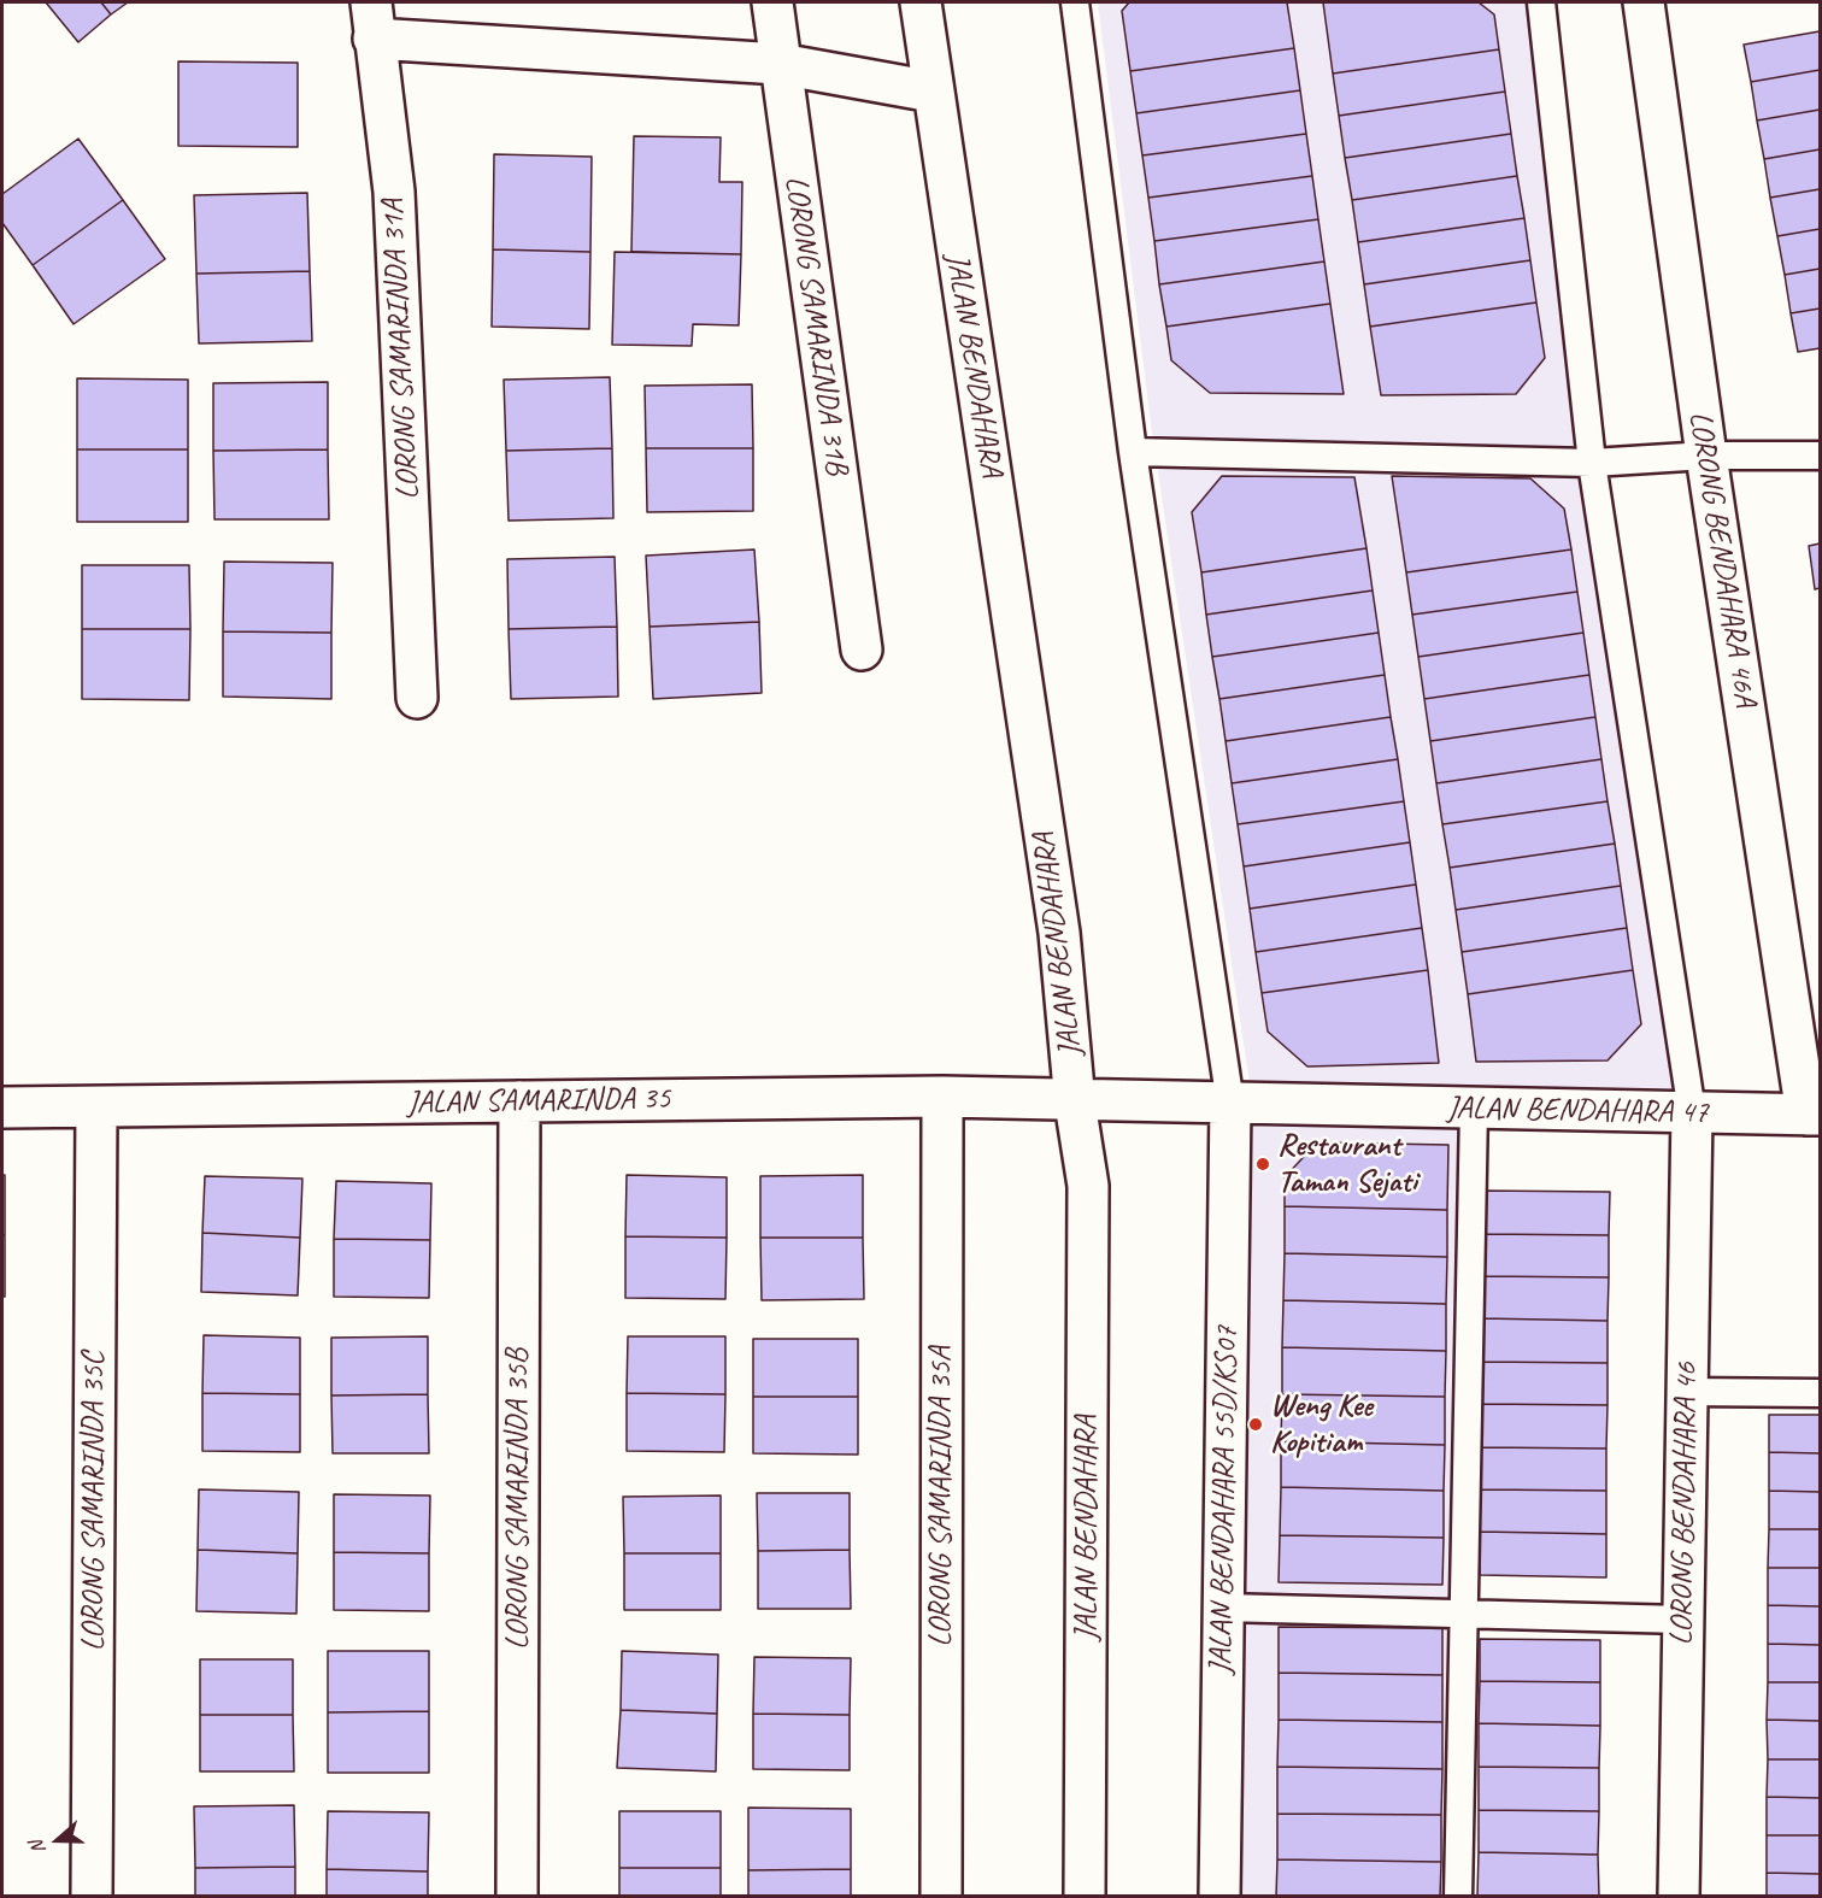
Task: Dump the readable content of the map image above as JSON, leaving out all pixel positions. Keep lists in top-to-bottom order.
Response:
{
  "streets": {
    "street": [
      "LORONG SAMARINDA 31B",
      "LORONG SAMARINDA 31A",
      "JALAN BENDAHARA",
      "LORONG BENDAHARA 46A",
      "JALAN SAMARINDA 35",
      "JALAN BENDAHARA 47",
      "LORONG SAMARINDA 35A",
      "LORONG SAMARINDA 35B",
      "JALAN BENDAHARA 55D/KS07",
      "LORONG SAMARINDA 35C",
      "LORONG BENDAHARA 46"
    ]
  },
  "crossings": [
    ["JALAN BENDAHARA", "JALAN SAMARINDA 35"],
    ["JALAN BENDAHARA", "JALAN BENDAHARA 47"],
    ["LORONG BENDAHARA 46A", "JALAN BENDAHARA 47"],
    ["JALAN SAMARINDA 35", "JALAN BENDAHARA 47"],
    ["JALAN SAMARINDA 35", "LORONG SAMARINDA 35A"],
    ["JALAN SAMARINDA 35", "LORONG SAMARINDA 35B"],
    ["JALAN SAMARINDA 35", "LORONG SAMARINDA 35C"],
    ["JALAN BENDAHARA 47", "JALAN BENDAHARA 55D/KS07"],
    ["JALAN BENDAHARA 47", "LORONG BENDAHARA 46"]
  ],
  "places": ["Restaurant Taman Sejati", "Weng Kee Kopitiam"],
  "north": "left"
}
